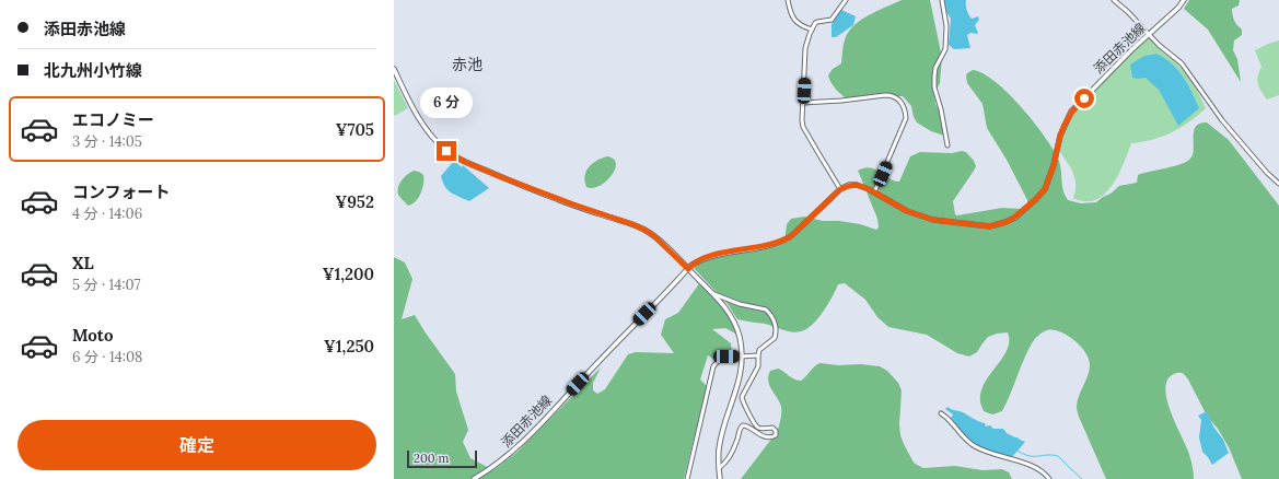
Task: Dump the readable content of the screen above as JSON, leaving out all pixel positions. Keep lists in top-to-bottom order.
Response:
{
  "streets": {
    "main road": ["添田赤池線"]
  },
  "districts": ["赤池"],
  "scale_bar": "200 m",
  "page": {
    "banner": ["添田赤池線", "北九州小竹線"],
    "bubble": "6 分",
    "list": [
      {
        "name": "エコノミー",
        "note": "3 分 · 14:05",
        "value": "¥705"
      },
      {
        "name": "コンフォート",
        "note": "4 分 · 14:06",
        "value": "¥952"
      },
      {
        "name": "XL",
        "note": "5 分 · 14:07",
        "value": "¥1,200"
      },
      {
        "name": "Moto",
        "note": "6 分 · 14:08",
        "value": "¥1,250"
      }
    ],
    "buttons": "確定",
    "scale": "200 m"
  }
}
